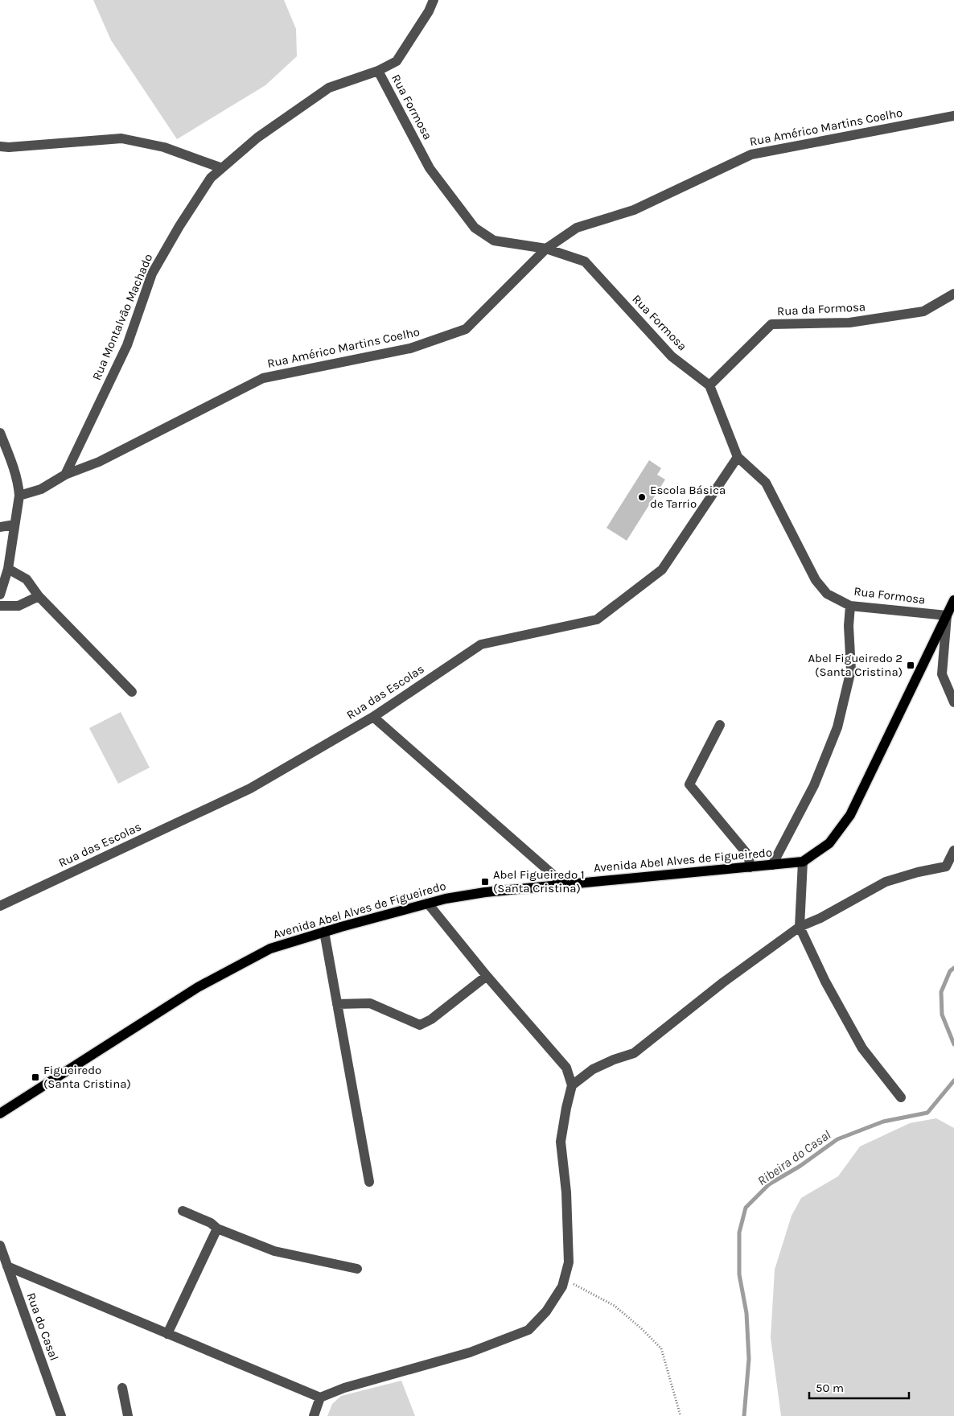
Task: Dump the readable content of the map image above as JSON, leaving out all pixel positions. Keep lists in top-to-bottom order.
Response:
{
  "streets": {
    "main road": ["Avenida Abel Alves de Figueiredo"],
    "street": [
      "Rua Formosa",
      "Rua Américo Martins Coelho",
      "Rua da Formosa",
      "Rua Montalvão Machado",
      "Rua das Escolas",
      "Rua do Casal"
    ]
  },
  "crossings": [
    ["Rua Formosa", "Rua Américo Martins Coelho"],
    ["Rua Formosa", "Rua da Formosa"],
    ["Rua Formosa", "Rua Montalvão Machado"],
    ["Rua Formosa", "Rua das Escolas"],
    ["Rua Formosa", "Avenida Abel Alves de Figueiredo"],
    ["Rua Américo Martins Coelho", "Rua Montalvão Machado"]
  ],
  "water": ["Ribeira do Casal"],
  "places": {
    "other": ["Escola Básica de Tarrio"],
    "transit": ["Abel Figueiredo 2 (Santa Cristina)", "Abel Figueiredo 1 (Santa Cristina)", "Figueiredo (Santa Cristina)"]
  },
  "scale_bar": "50 m"
}
